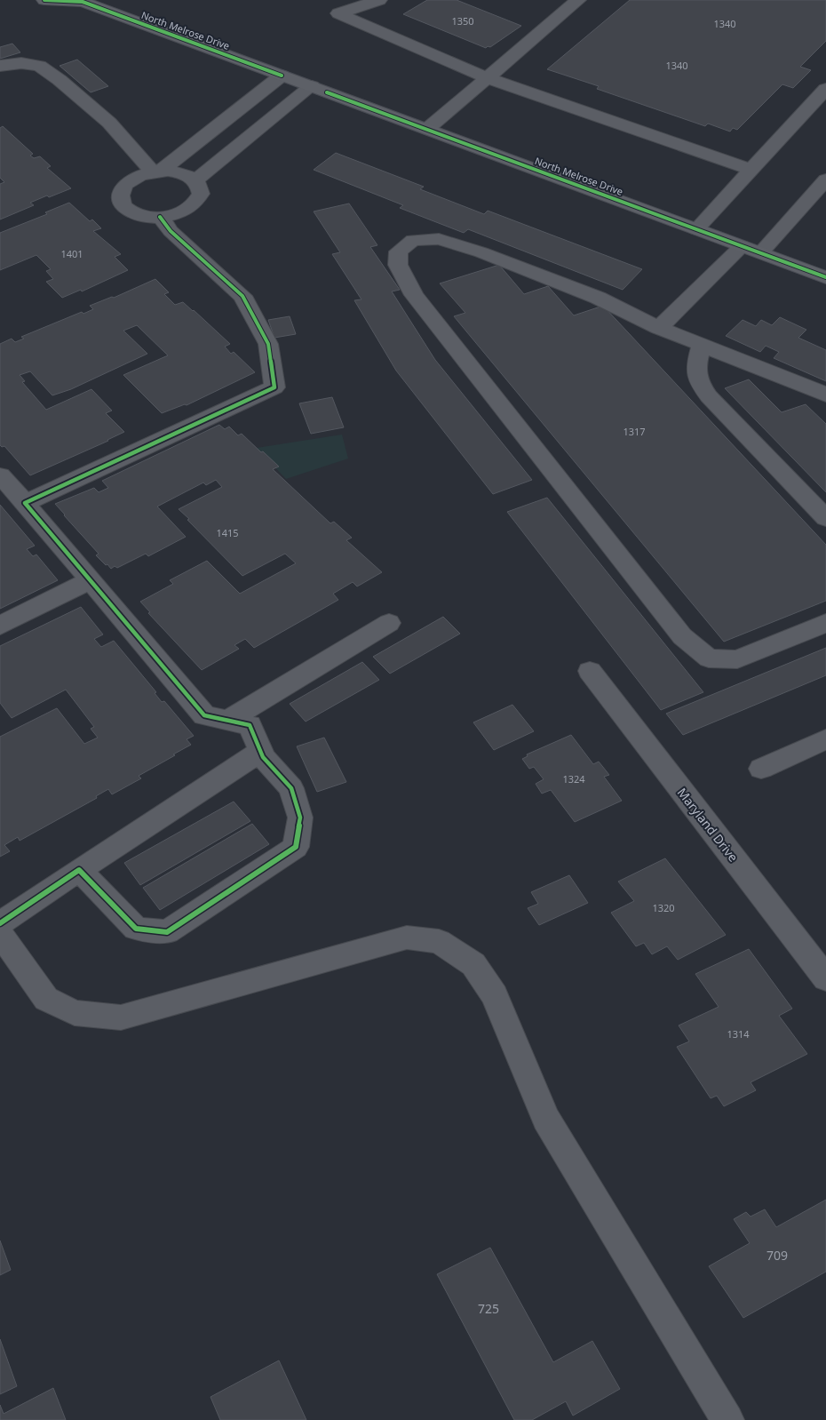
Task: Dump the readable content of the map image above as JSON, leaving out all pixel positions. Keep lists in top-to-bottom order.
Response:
{
  "streets": {
    "main road": ["North Melrose Drive"],
    "street": ["Maryland Drive"]
  },
  "house_numbers": [
    "1350",
    "1340",
    "1340",
    "1401",
    "1317",
    "1415",
    "1324",
    "1320",
    "1314",
    "709",
    "725"
  ]
}
